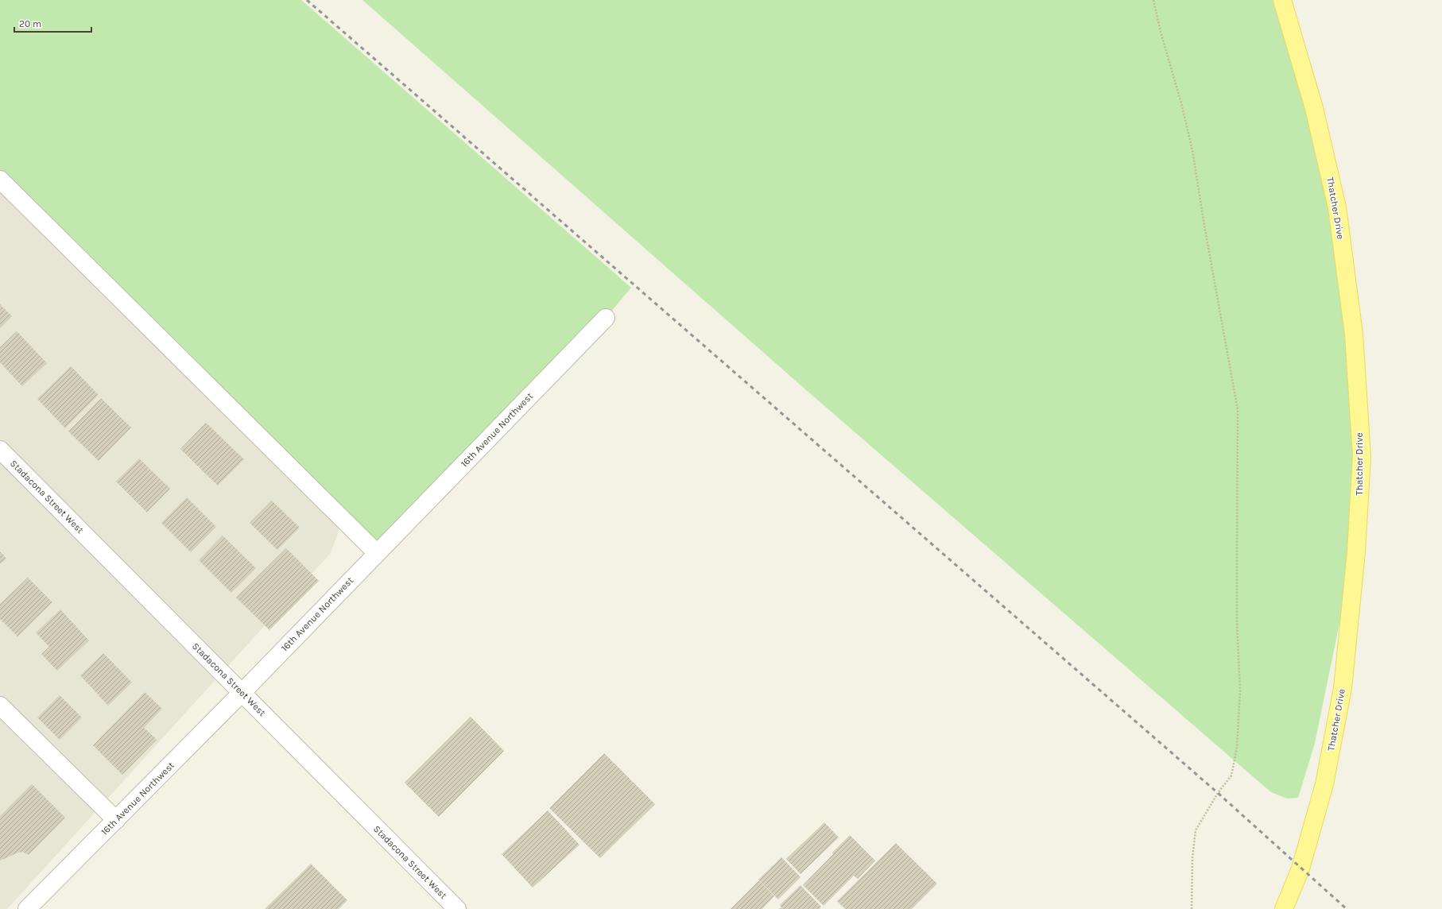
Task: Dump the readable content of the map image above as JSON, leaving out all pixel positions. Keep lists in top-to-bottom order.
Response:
{
  "streets": {
    "main road": ["Thatcher Drive"],
    "street": ["16th Avenue Northwest", "Stadacona Street West"]
  },
  "crossings": [
    ["16th Avenue Northwest", "Stadacona Street West"]
  ],
  "scale_bar": "20 m"
}
